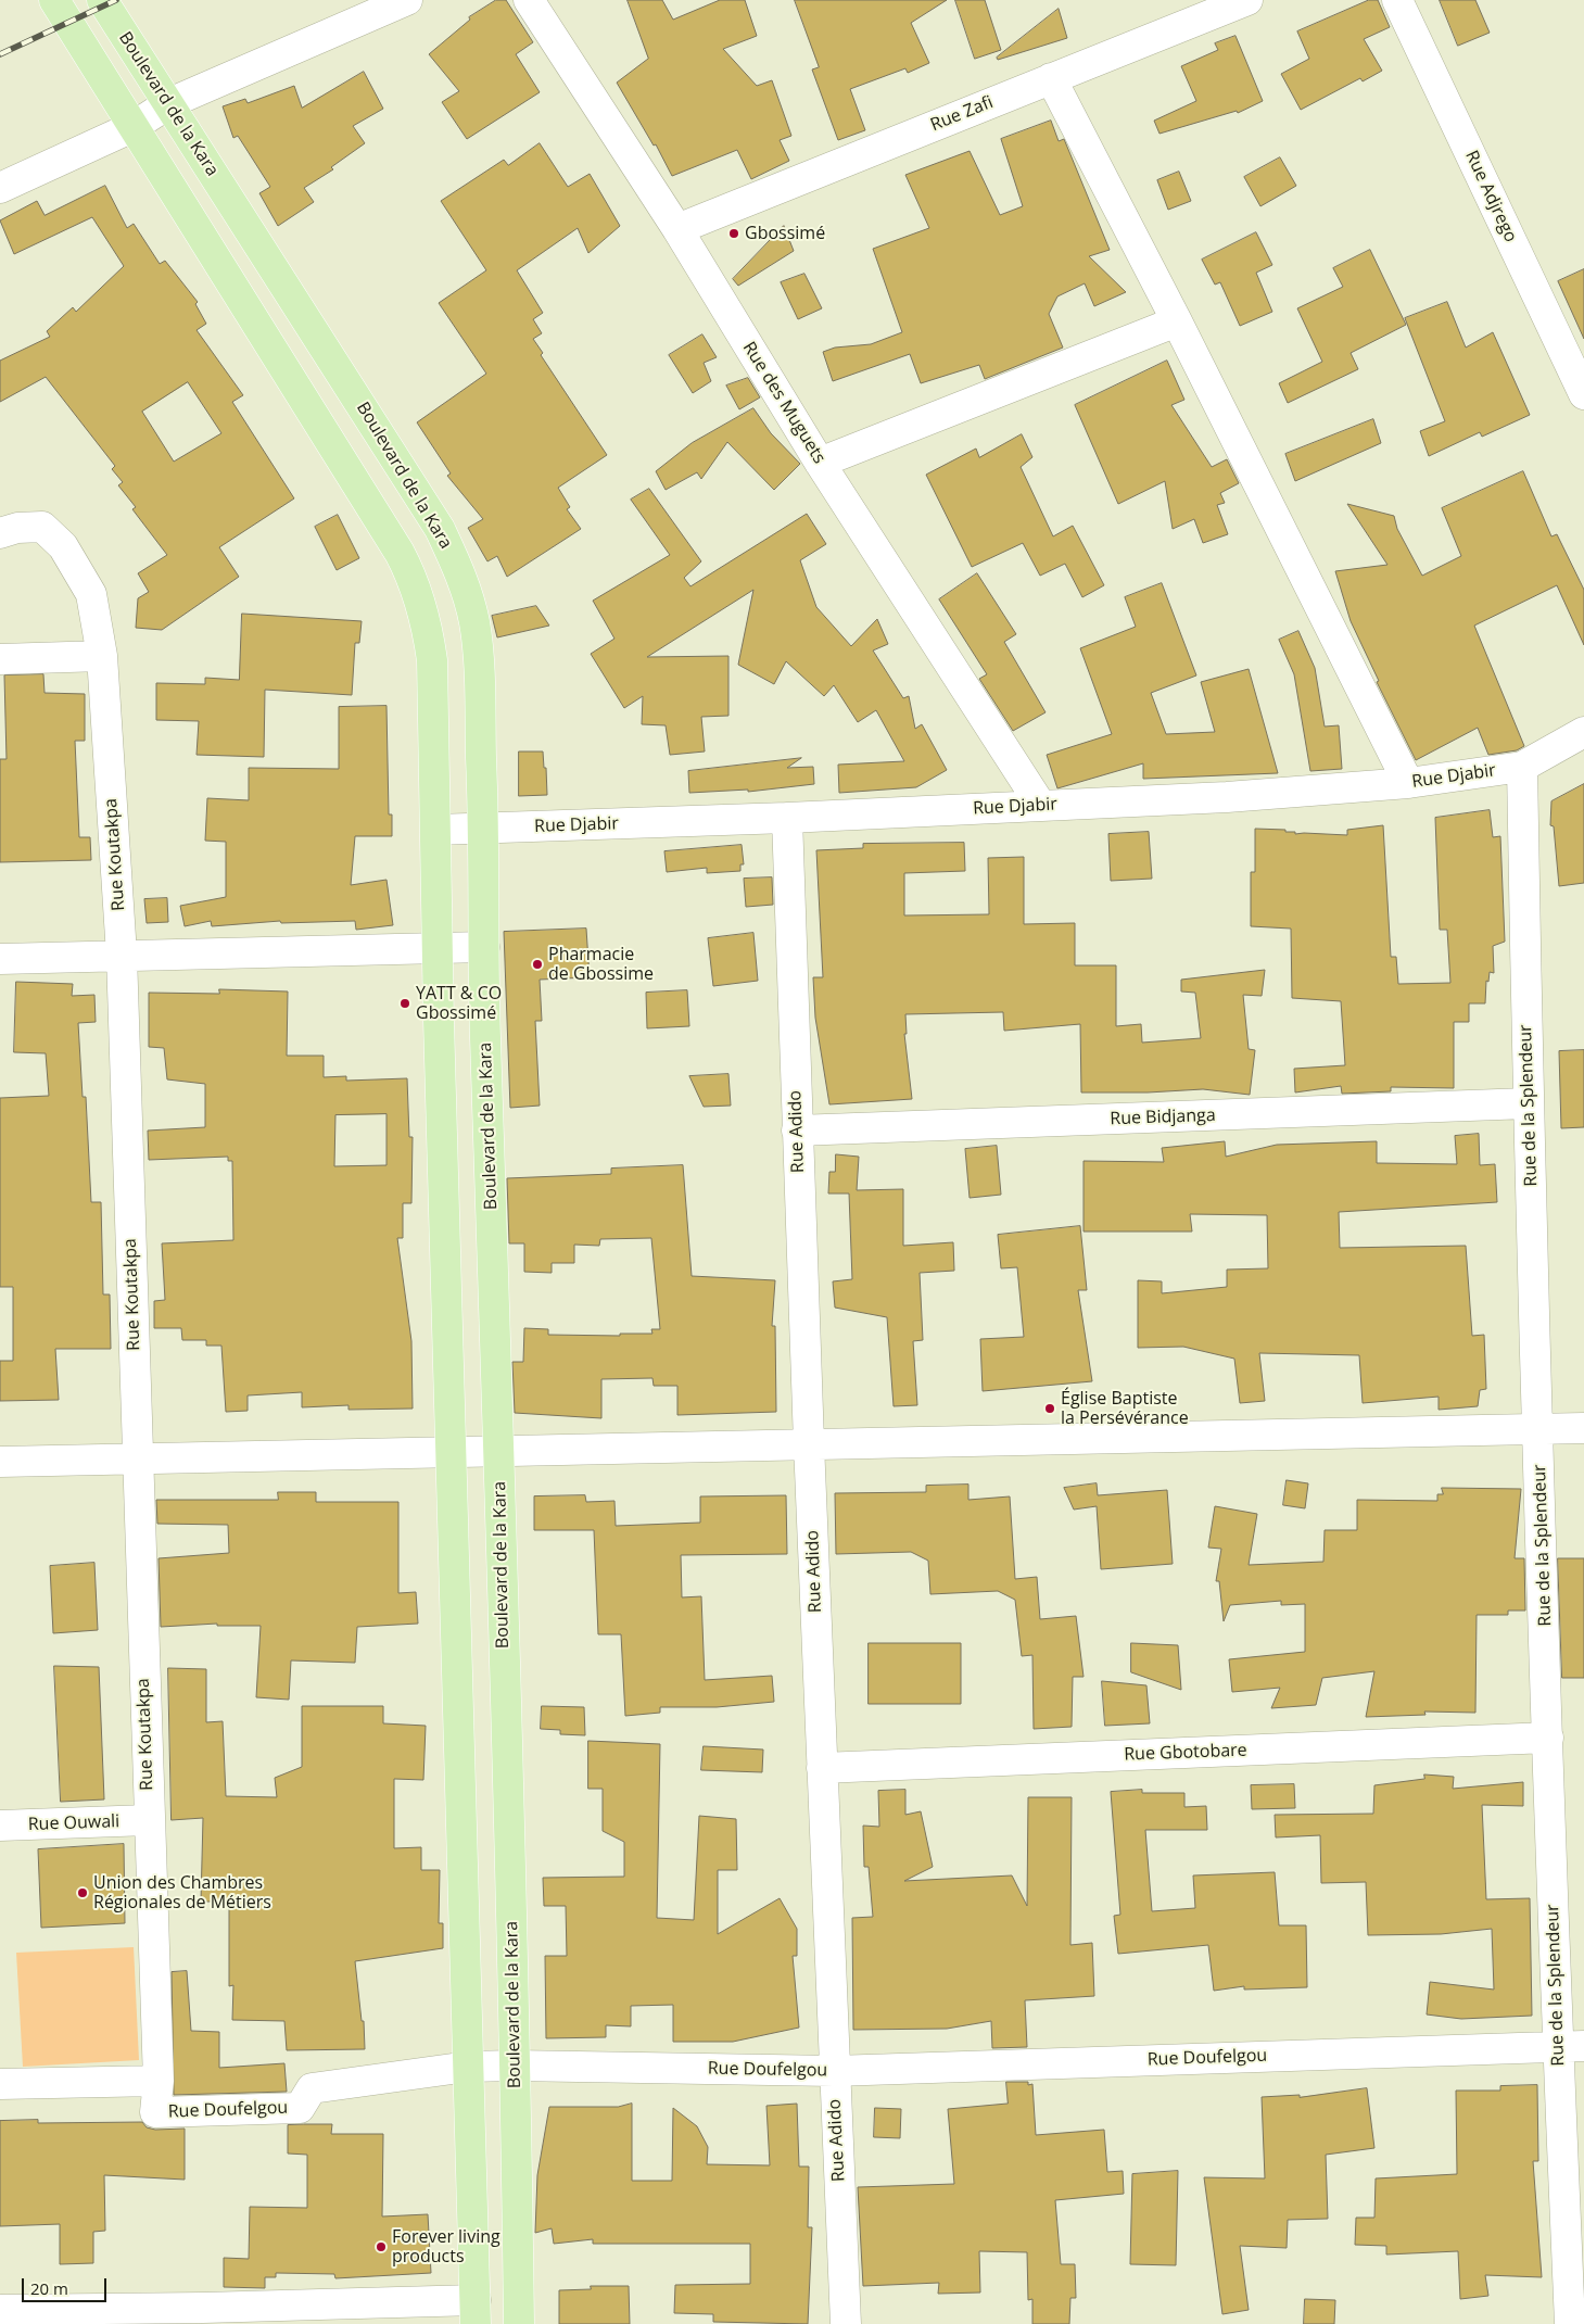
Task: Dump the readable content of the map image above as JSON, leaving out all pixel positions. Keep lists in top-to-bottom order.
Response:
{
  "streets": {
    "main road": ["Boulevard de la Kara"],
    "street": [
      "Rue Zafi",
      "Rue Adjrego",
      "Rue des Muguets",
      "Rue Djabir",
      "Rue Koutakpa",
      "Rue de la Splendeur",
      "Rue Bidjanga",
      "Rue Adido",
      "Rue Gbotobare",
      "Rue Ouwali",
      "Rue Doufelgou"
    ]
  },
  "crossings": [
    ["Boulevard de la Kara", "Rue Djabir"],
    ["Boulevard de la Kara", "Rue Doufelgou"],
    ["Rue Zafi", "Rue des Muguets"],
    ["Rue des Muguets", "Rue Djabir"],
    ["Rue Djabir", "Rue de la Splendeur"],
    ["Rue Djabir", "Rue Adido"],
    ["Rue Koutakpa", "Rue Ouwali"],
    ["Rue Koutakpa", "Rue Doufelgou"],
    ["Rue de la Splendeur", "Rue Bidjanga"],
    ["Rue de la Splendeur", "Rue Gbotobare"],
    ["Rue de la Splendeur", "Rue Doufelgou"],
    ["Rue Bidjanga", "Rue Adido"],
    ["Rue Adido", "Rue Gbotobare"],
    ["Rue Adido", "Rue Doufelgou"]
  ],
  "places": [
    "Gbossimé",
    "Pharmacie de Gbossime",
    "YATT & CO Gbossimé",
    "Église Baptiste la Persévérance",
    "Union des Chambres Régionales de Métiers",
    "Forever living products"
  ],
  "scale_bar": "20 m"
}
